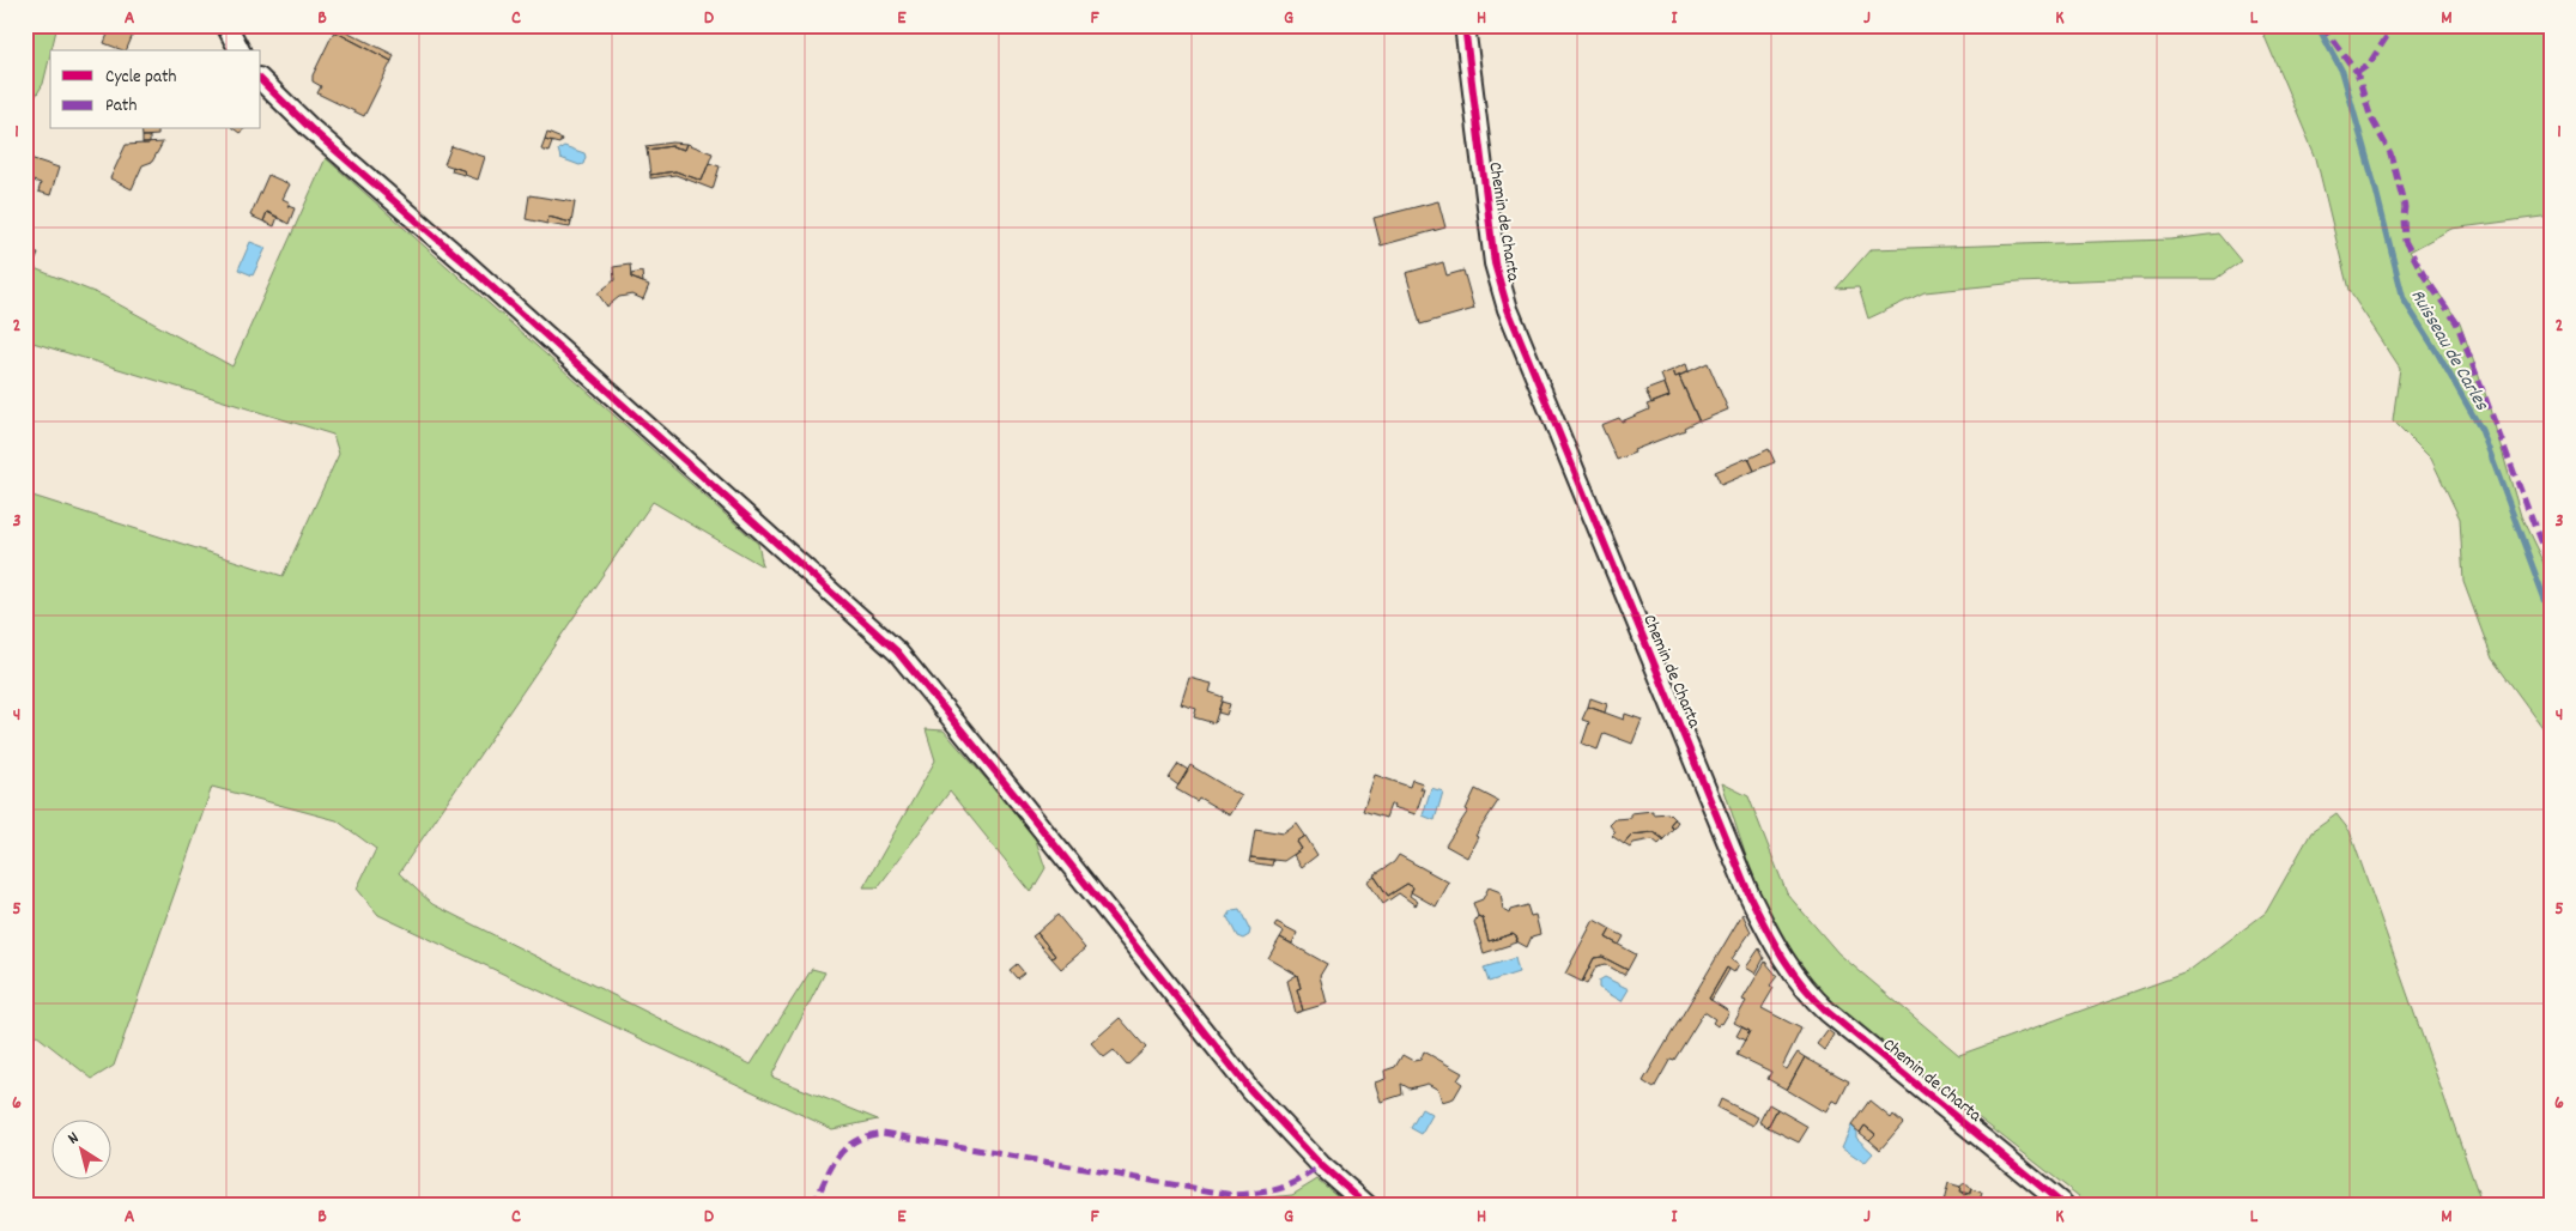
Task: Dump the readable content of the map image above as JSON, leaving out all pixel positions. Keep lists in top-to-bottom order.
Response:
{
  "streets": {
    "street": ["Chemin de Charta"]
  },
  "water": ["Ruisseau de Carles"],
  "legend": ["Cycle path", "Path"],
  "north": "top left",
  "grid": {
    "columns": [
      "A",
      "B",
      "C",
      "D",
      "E",
      "F",
      "G",
      "H",
      "I",
      "J",
      "K",
      "L",
      "M"
    ],
    "rows": [
      "1",
      "2",
      "3",
      "4",
      "5",
      "6"
    ]
  }
}
